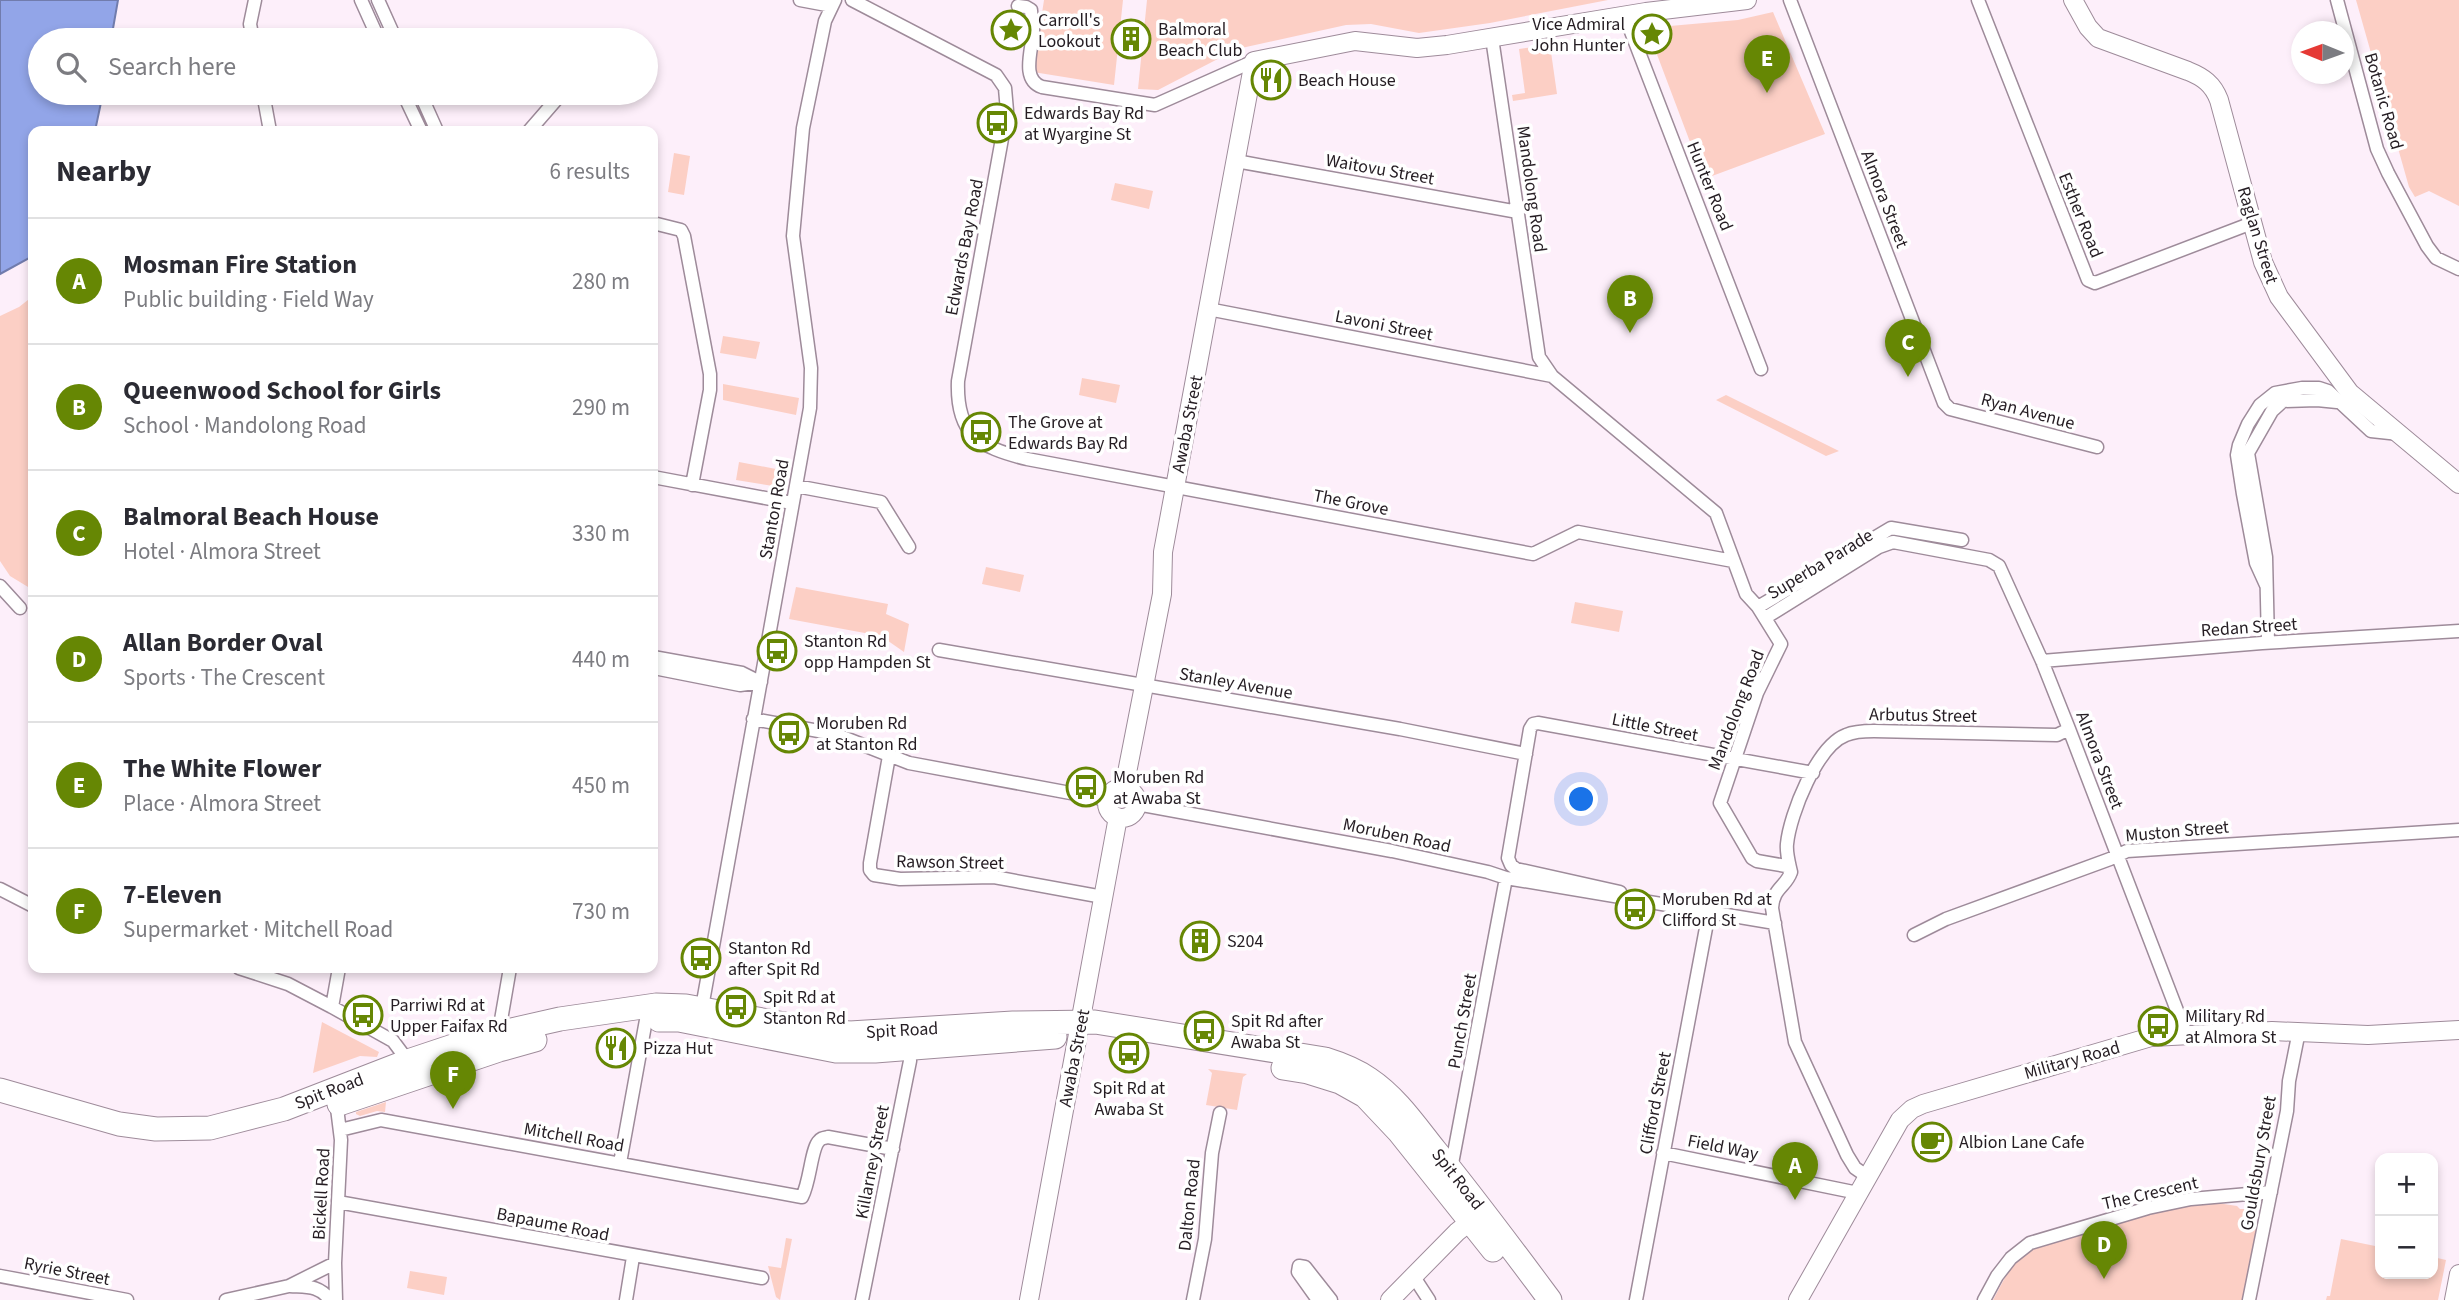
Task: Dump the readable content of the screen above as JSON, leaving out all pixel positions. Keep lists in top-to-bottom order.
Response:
{
  "streets": {
    "highway": ["Spit Road"],
    "street": [
      "Botanic Road",
      "Waitovu Street",
      "Hunter Road",
      "Mandolong Road",
      "Almora Street",
      "Esther Road",
      "Raglan Street",
      "Edwards Bay Road",
      "Lavoni Street",
      "Ryan Avenue",
      "Awaba Street",
      "The Grove",
      "Stanton Road",
      "Superba Parade",
      "Redan Street",
      "Stanley Avenue",
      "Arbutus Street",
      "Little Street",
      "Muston Street",
      "Moruben Road",
      "Rawson Street",
      "Punch Street",
      "Military Road",
      "Clifford Street",
      "Mitchell Road",
      "Field Way",
      "Killarney Street",
      "Gouldsbury Street",
      "The Crescent",
      "Bickell Road",
      "Dalton Road",
      "Bapaume Road",
      "Ryrie Street"
    ]
  },
  "crossings": [
    ["Waitovu Street", "Mandolong Road"],
    ["Waitovu Street", "Awaba Street"],
    ["Mandolong Road", "Lavoni Street"],
    ["Mandolong Road", "The Grove"],
    ["Mandolong Road", "Superba Parade"],
    ["Mandolong Road", "Arbutus Street"],
    ["Mandolong Road", "Little Street"],
    ["Almora Street", "Ryan Avenue"],
    ["Almora Street", "Superba Parade"],
    ["Almora Street", "Redan Street"],
    ["Almora Street", "Arbutus Street"],
    ["Almora Street", "Muston Street"],
    ["Almora Street", "Military Road"],
    ["Esther Road", "Raglan Street"],
    ["Edwards Bay Road", "The Grove"],
    ["Lavoni Street", "Awaba Street"],
    ["Awaba Street", "The Grove"],
    ["Awaba Street", "Stanley Avenue"],
    ["Awaba Street", "Moruben Road"],
    ["Awaba Street", "Rawson Street"],
    ["Awaba Street", "Spit Road"],
    ["Stanton Road", "Spit Road"],
    ["Stanley Avenue", "Little Street"],
    ["Stanley Avenue", "Moruben Road"],
    ["Arbutus Street", "Little Street"],
    ["Little Street", "Moruben Road"],
    ["Moruben Road", "Punch Street"],
    ["Moruben Road", "Clifford Street"],
    ["Punch Street", "Spit Road"],
    ["Spit Road", "Killarney Street"],
    ["Spit Road", "Bickell Road"],
    ["Military Road", "Field Way"],
    ["Military Road", "Gouldsbury Street"],
    ["Clifford Street", "Field Way"],
    ["Mitchell Road", "Killarney Street"],
    ["Mitchell Road", "Bickell Road"],
    ["Gouldsbury Street", "The Crescent"],
    ["Bickell Road", "Bapaume Road"]
  ],
  "places": {
    "place": ["Carroll's Lookout", "Vice Admiral John Hunter"],
    "building": ["Balmoral Beach Club", "S204"],
    "restaurant": ["Beach House", "Pizza Hut"],
    "bus stop": [
      "Edwards Bay Rd at Wyargine St",
      "The Grove at Edwards Bay Rd",
      "Stanton Rd opp Hampden St",
      "Moruben Rd at Stanton Rd",
      "Moruben Rd at Awaba St",
      "Moruben Rd at Clifford St",
      "Stanton Rd after Spit Rd",
      "Spit Rd at Stanton Rd",
      "Parriwi Rd at Upper Faifax Rd",
      "Military Rd at Almora St",
      "Spit Rd after Awaba St",
      "Spit Rd at Awaba St"
    ],
    "cafe": ["Albion Lane Cafe"]
  },
  "north": "left",
  "page": {
    "search": "Search here",
    "pins": [
      "E",
      "B",
      "C",
      "F",
      "A",
      "D"
    ],
    "heading": ["Nearby", "6 results"],
    "list": [
      {
        "mark": "A",
        "name": "Mosman Fire Station",
        "note": "Public building · Field Way",
        "value": "280 m"
      },
      {
        "mark": "B",
        "name": "Queenwood School for Girls",
        "note": "School · Mandolong Road",
        "value": "290 m"
      },
      {
        "mark": "C",
        "name": "Balmoral Beach House",
        "note": "Hotel · Almora Street",
        "value": "330 m"
      },
      {
        "mark": "D",
        "name": "Allan Border Oval",
        "note": "Sports · The Crescent",
        "value": "440 m"
      },
      {
        "mark": "E",
        "name": "The White Flower",
        "note": "Place · Almora Street",
        "value": "450 m"
      },
      {
        "mark": "F",
        "name": "7-Eleven",
        "note": "Supermarket · Mitchell Road",
        "value": "730 m"
      }
    ],
    "map_buttons": ["+", "−"]
  }
}
